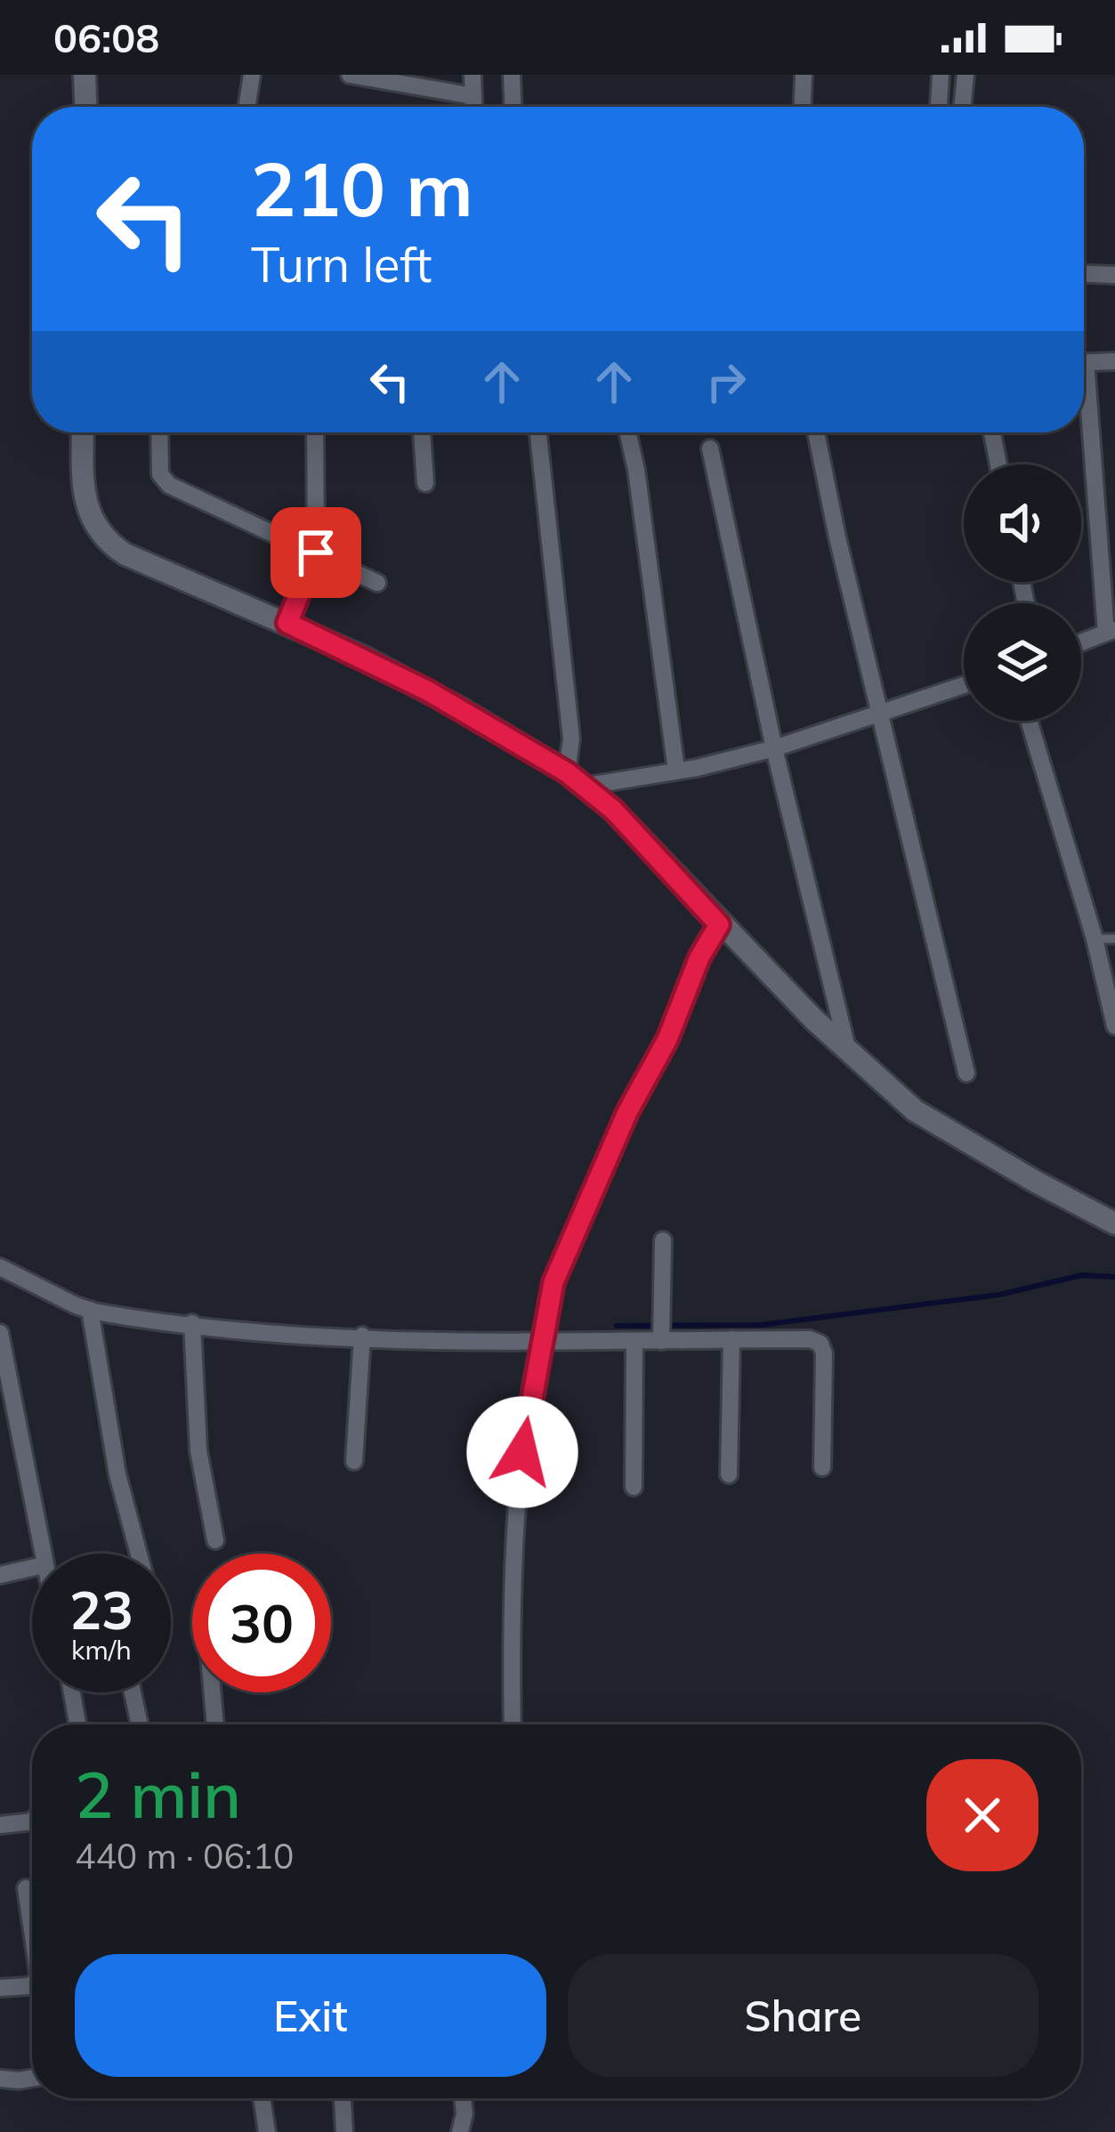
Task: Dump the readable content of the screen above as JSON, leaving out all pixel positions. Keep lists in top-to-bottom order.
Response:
{
  "page": {
    "status": "06:08",
    "turn": ["210 m", "Turn left"],
    "speed": "23 km/h",
    "limit": "30",
    "heading": ["2 min", "440 m · 06:10"],
    "buttons": ["Exit", "Share"]
  }
}
